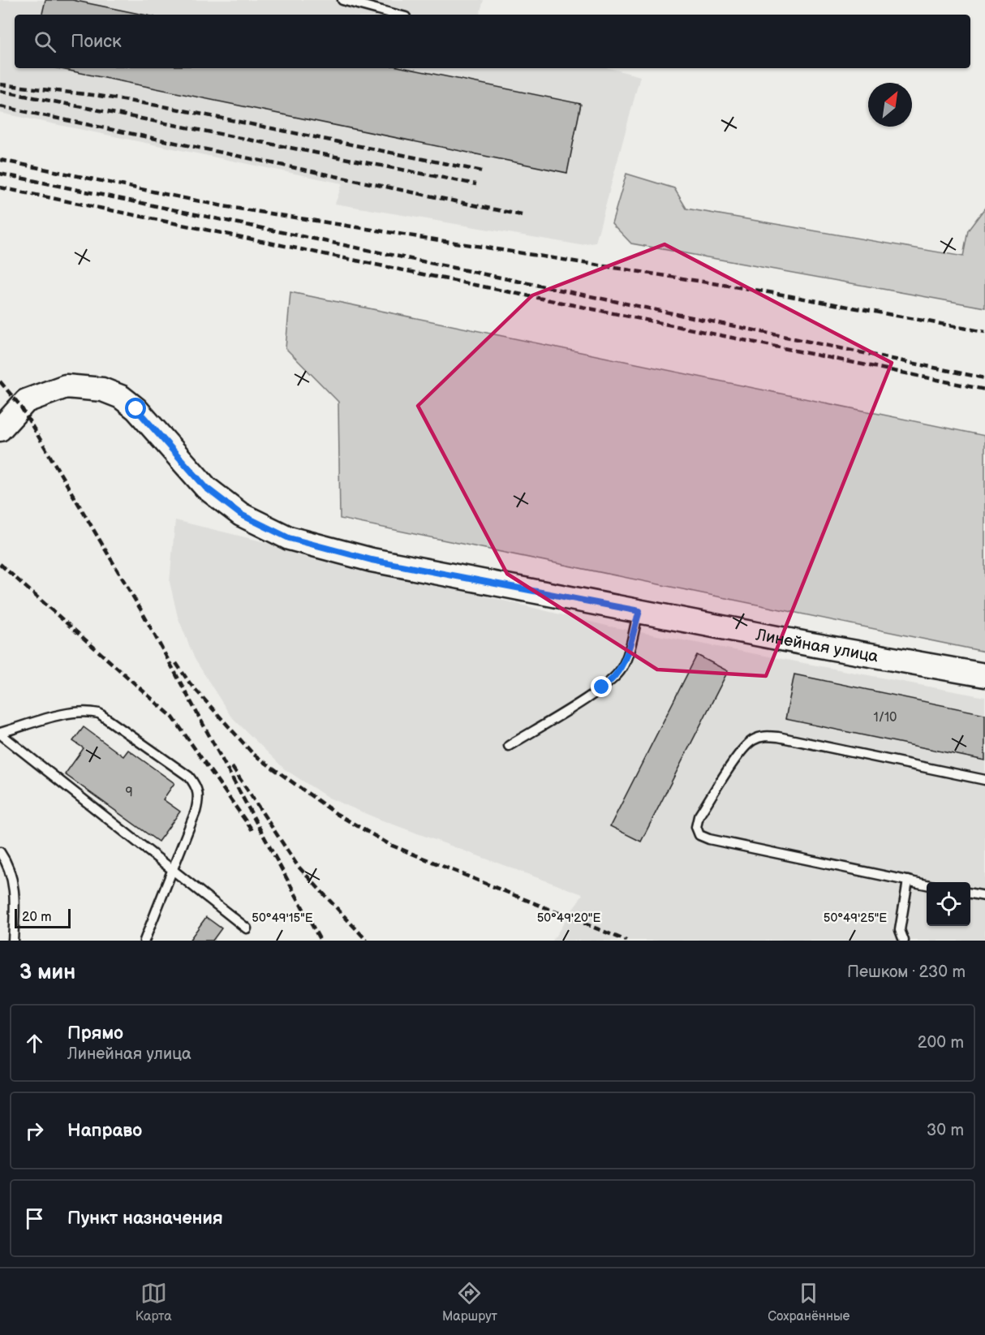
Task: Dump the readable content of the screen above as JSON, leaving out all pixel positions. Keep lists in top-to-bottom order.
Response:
{
  "streets": {
    "street": ["Линейная улица"]
  },
  "house_numbers": ["1/10", "9"],
  "scale_bar": "20 m",
  "north": "top right",
  "page": {
    "search": "Поиск",
    "scale": "20 m",
    "heading": ["3 мин", "Пешком · 230 m"],
    "list": [
      ["Прямо", "Линейная улица", "200 m"],
      ["Направо", "30 m"],
      "Пункт назначения"
    ],
    "nav": ["Карта", "Маршрут", "Сохранённые"]
  },
  "coordinates": ["50°49'15\"E", "50°49'20\"E", "50°49'25\"E"]
}
